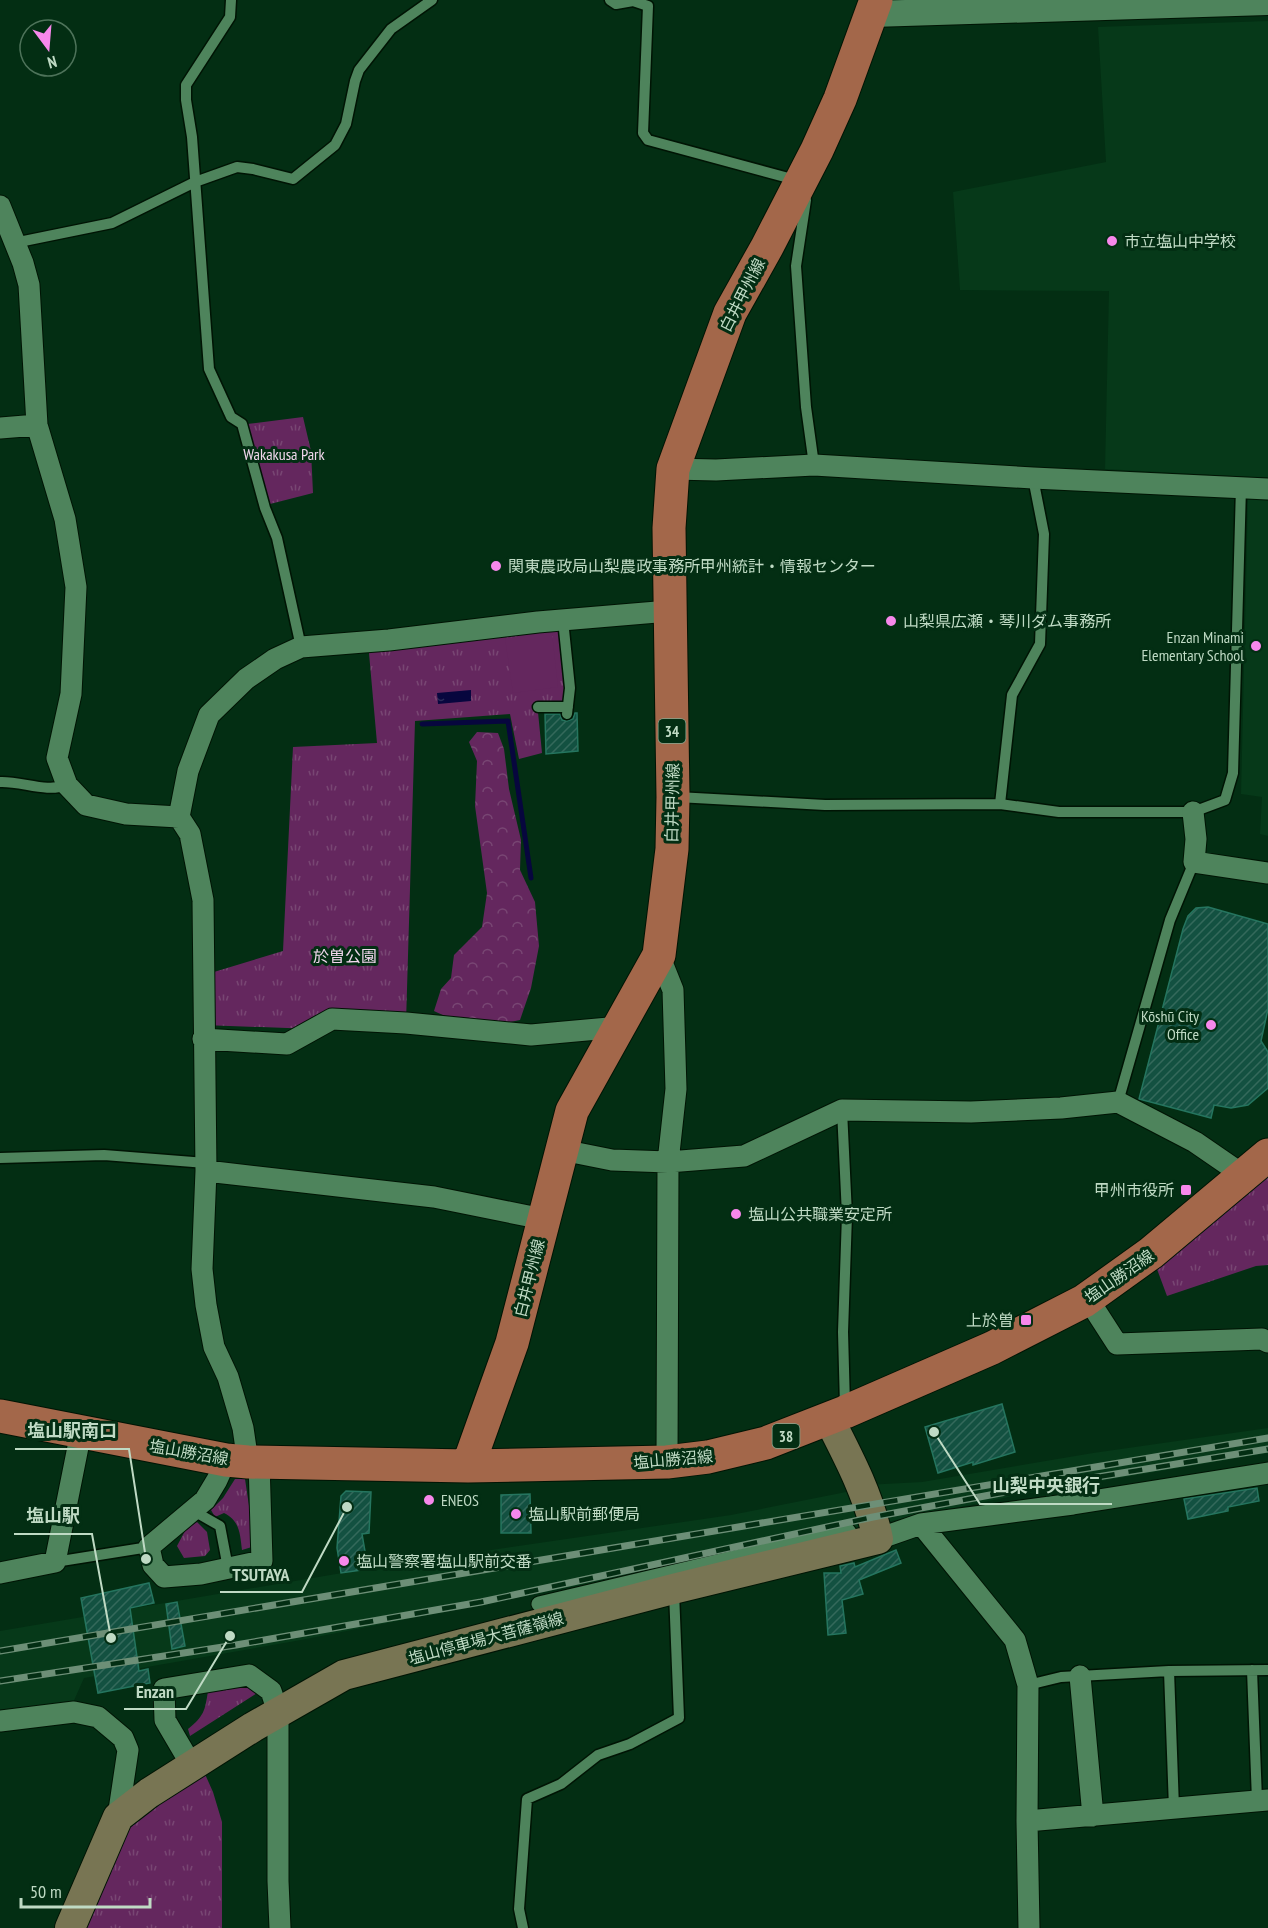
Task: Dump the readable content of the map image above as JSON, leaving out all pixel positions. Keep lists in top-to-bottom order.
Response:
{
  "streets": {
    "main road": [
      "白井甲州線",
      "34",
      "塩山勝沼線",
      "38",
      "塩山停車場大菩薩嶺線"
    ]
  },
  "crossings": [
    ["白井甲州線", "塩山勝沼線"]
  ],
  "parks": ["Wakakusa Park", "於曽公園"],
  "places": {
    "other": [
      "市立塩山中学校",
      "関東農政局山梨農政事務所甲州統計・情報センター",
      "山梨県広瀬・琴川ダム事務所",
      "Enzan Minami Elementary School",
      "Kōshū City Office",
      "塩山公共職業安定所",
      "山梨中央銀行",
      "ENEOS",
      "TSUTAYA",
      "塩山駅前郵便局",
      "塩山駅南口",
      "塩山警察署塩山駅前交番",
      "Enzan",
      "塩山駅"
    ],
    "transit": ["甲州市役所", "上於曽"]
  },
  "scale_bar": "50 m",
  "north": "bottom"
}
